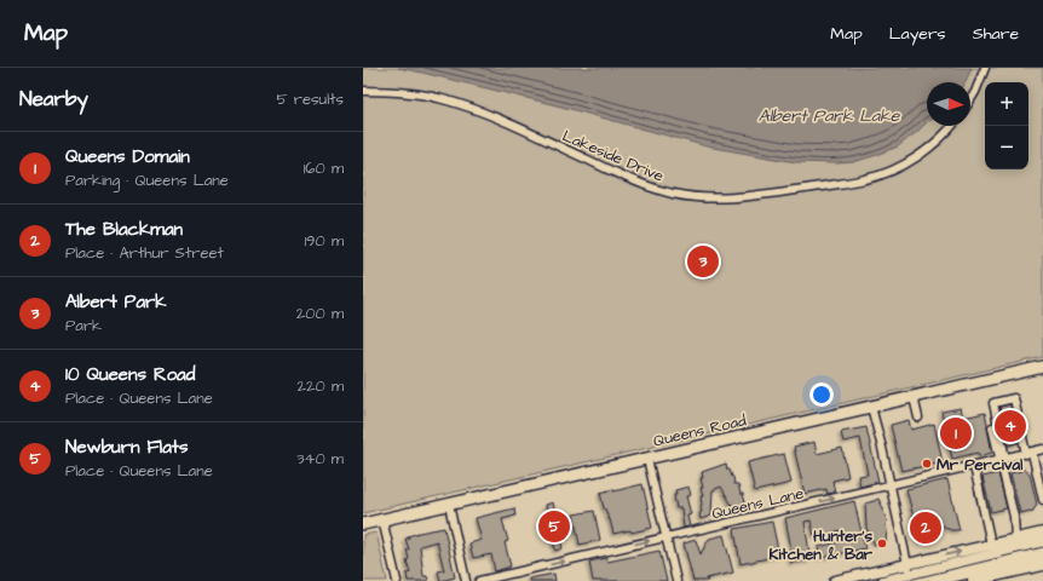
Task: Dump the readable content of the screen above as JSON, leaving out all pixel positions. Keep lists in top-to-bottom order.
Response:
{
  "streets": {
    "highway": ["Queens Road"],
    "street": ["Lakeside Drive", "Queens Lane"]
  },
  "one_way": ["Queens Lane"],
  "water": ["Albert Park Lake"],
  "places": ["Mr Percival", "Hunter's Kitchen & Bar"],
  "north": "right",
  "page": {
    "header": "Map",
    "nav": ["Map", "Layers", "Share"],
    "heading": ["Nearby", "5 results"],
    "map_buttons": ["+", "−"],
    "list": [
      {
        "mark": "1",
        "name": "Queens Domain",
        "note": "Parking · Queens Lane",
        "value": "160 m"
      },
      {
        "mark": "2",
        "name": "The Blackman",
        "note": "Place · Arthur Street",
        "value": "190 m"
      },
      {
        "mark": "3",
        "name": "Albert Park",
        "note": "Park",
        "value": "200 m"
      },
      {
        "mark": "4",
        "name": "10 Queens Road",
        "note": "Place · Queens Lane",
        "value": "220 m"
      },
      {
        "mark": "5",
        "name": "Newburn Flats",
        "note": "Place · Queens Lane",
        "value": "340 m"
      }
    ],
    "pins": [
      "3",
      "4",
      "1",
      "5",
      "2"
    ]
  }
}
